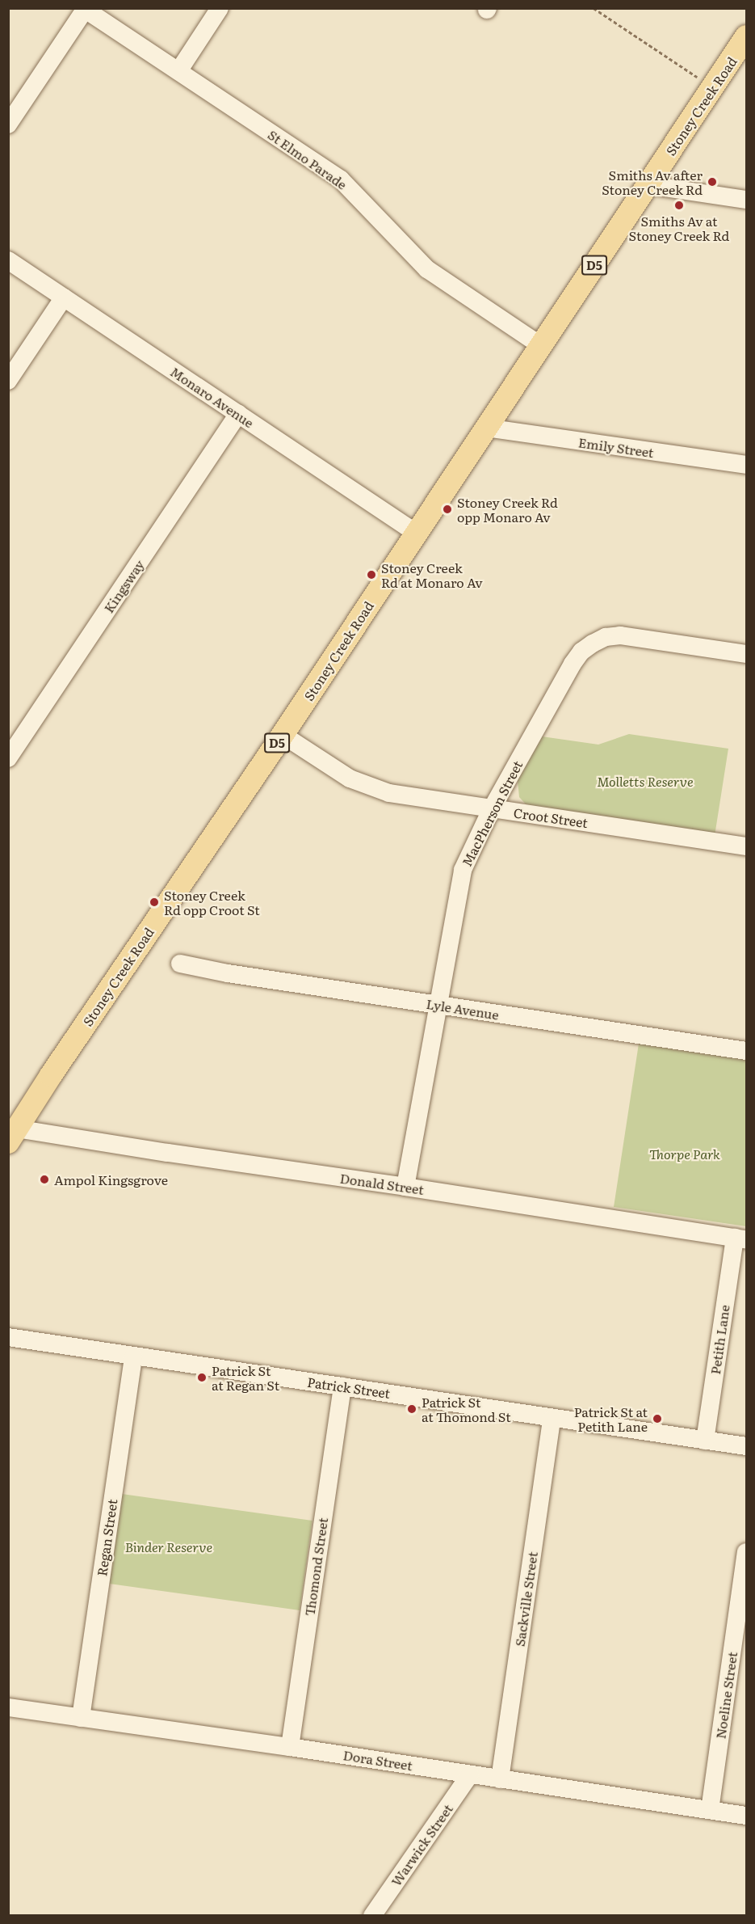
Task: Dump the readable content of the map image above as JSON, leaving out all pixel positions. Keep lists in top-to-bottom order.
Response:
{
  "streets": {
    "main road": ["Stoney Creek Road", "D5"],
    "street": [
      "St Elmo Parade",
      "Monaro Avenue",
      "Emily Street",
      "Kingsway",
      "MacPherson Street",
      "Croot Street",
      "Lyle Avenue",
      "Donald Street",
      "Petith Lane",
      "Patrick Street",
      "Regan Street",
      "Thomond Street",
      "Sackville Street",
      "Noeline Street",
      "Dora Street",
      "Warwick Street"
    ]
  },
  "crossings": [
    ["Stoney Creek Road", "St Elmo Parade"],
    ["Stoney Creek Road", "Monaro Avenue"],
    ["Stoney Creek Road", "Emily Street"],
    ["Stoney Creek Road", "Croot Street"],
    ["Stoney Creek Road", "Donald Street"],
    ["Monaro Avenue", "Kingsway"],
    ["MacPherson Street", "Croot Street"],
    ["MacPherson Street", "Lyle Avenue"],
    ["MacPherson Street", "Donald Street"],
    ["Donald Street", "Petith Lane"],
    ["Petith Lane", "Patrick Street"],
    ["Patrick Street", "Regan Street"],
    ["Patrick Street", "Thomond Street"],
    ["Patrick Street", "Sackville Street"],
    ["Regan Street", "Dora Street"],
    ["Thomond Street", "Dora Street"],
    ["Sackville Street", "Dora Street"],
    ["Noeline Street", "Dora Street"],
    ["Dora Street", "Warwick Street"]
  ],
  "parks": ["Molletts Reserve", "Thorpe Park", "Binder Reserve"],
  "places": [
    "Smiths Av after Stoney Creek Rd",
    "Smiths Av at Stoney Creek Rd",
    "Stoney Creek Rd opp Monaro Av",
    "Stoney Creek Rd at Monaro Av",
    "Stoney Creek Rd opp Croot St",
    "Ampol Kingsgrove",
    "Patrick St at Regan St",
    "Patrick St at Thomond St",
    "Patrick St at Petith Lane"
  ]
}
